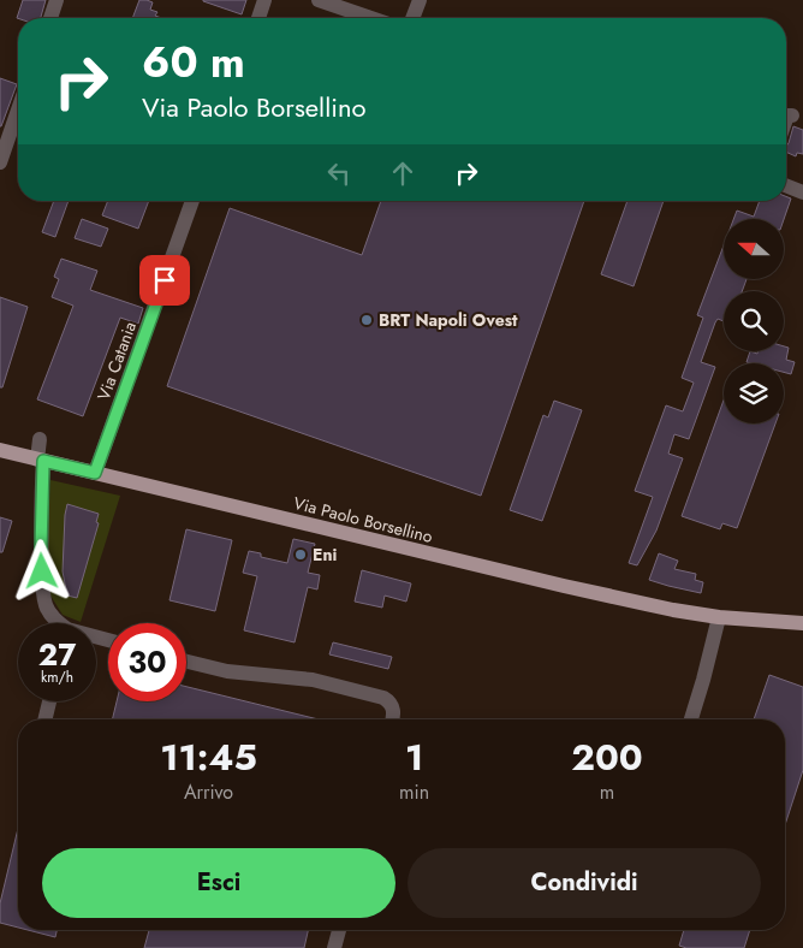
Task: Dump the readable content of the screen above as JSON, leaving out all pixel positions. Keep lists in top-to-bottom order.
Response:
{
  "streets": {
    "main road": ["Via Paolo Borsellino"],
    "street": ["Via Catania"]
  },
  "crossings": [
    ["Via Catania", "Via Paolo Borsellino"]
  ],
  "places": ["BRT Napoli Ovest", "Eni"],
  "north": "left",
  "page": {
    "turn": ["60 m", "Via Paolo Borsellino"],
    "speed": "27 km/h",
    "limit": "30",
    "eta": [
      "11:45",
      "Arrivo",
      "1",
      "min",
      "200",
      "m"
    ],
    "buttons": ["Esci", "Condividi"]
  }
}
